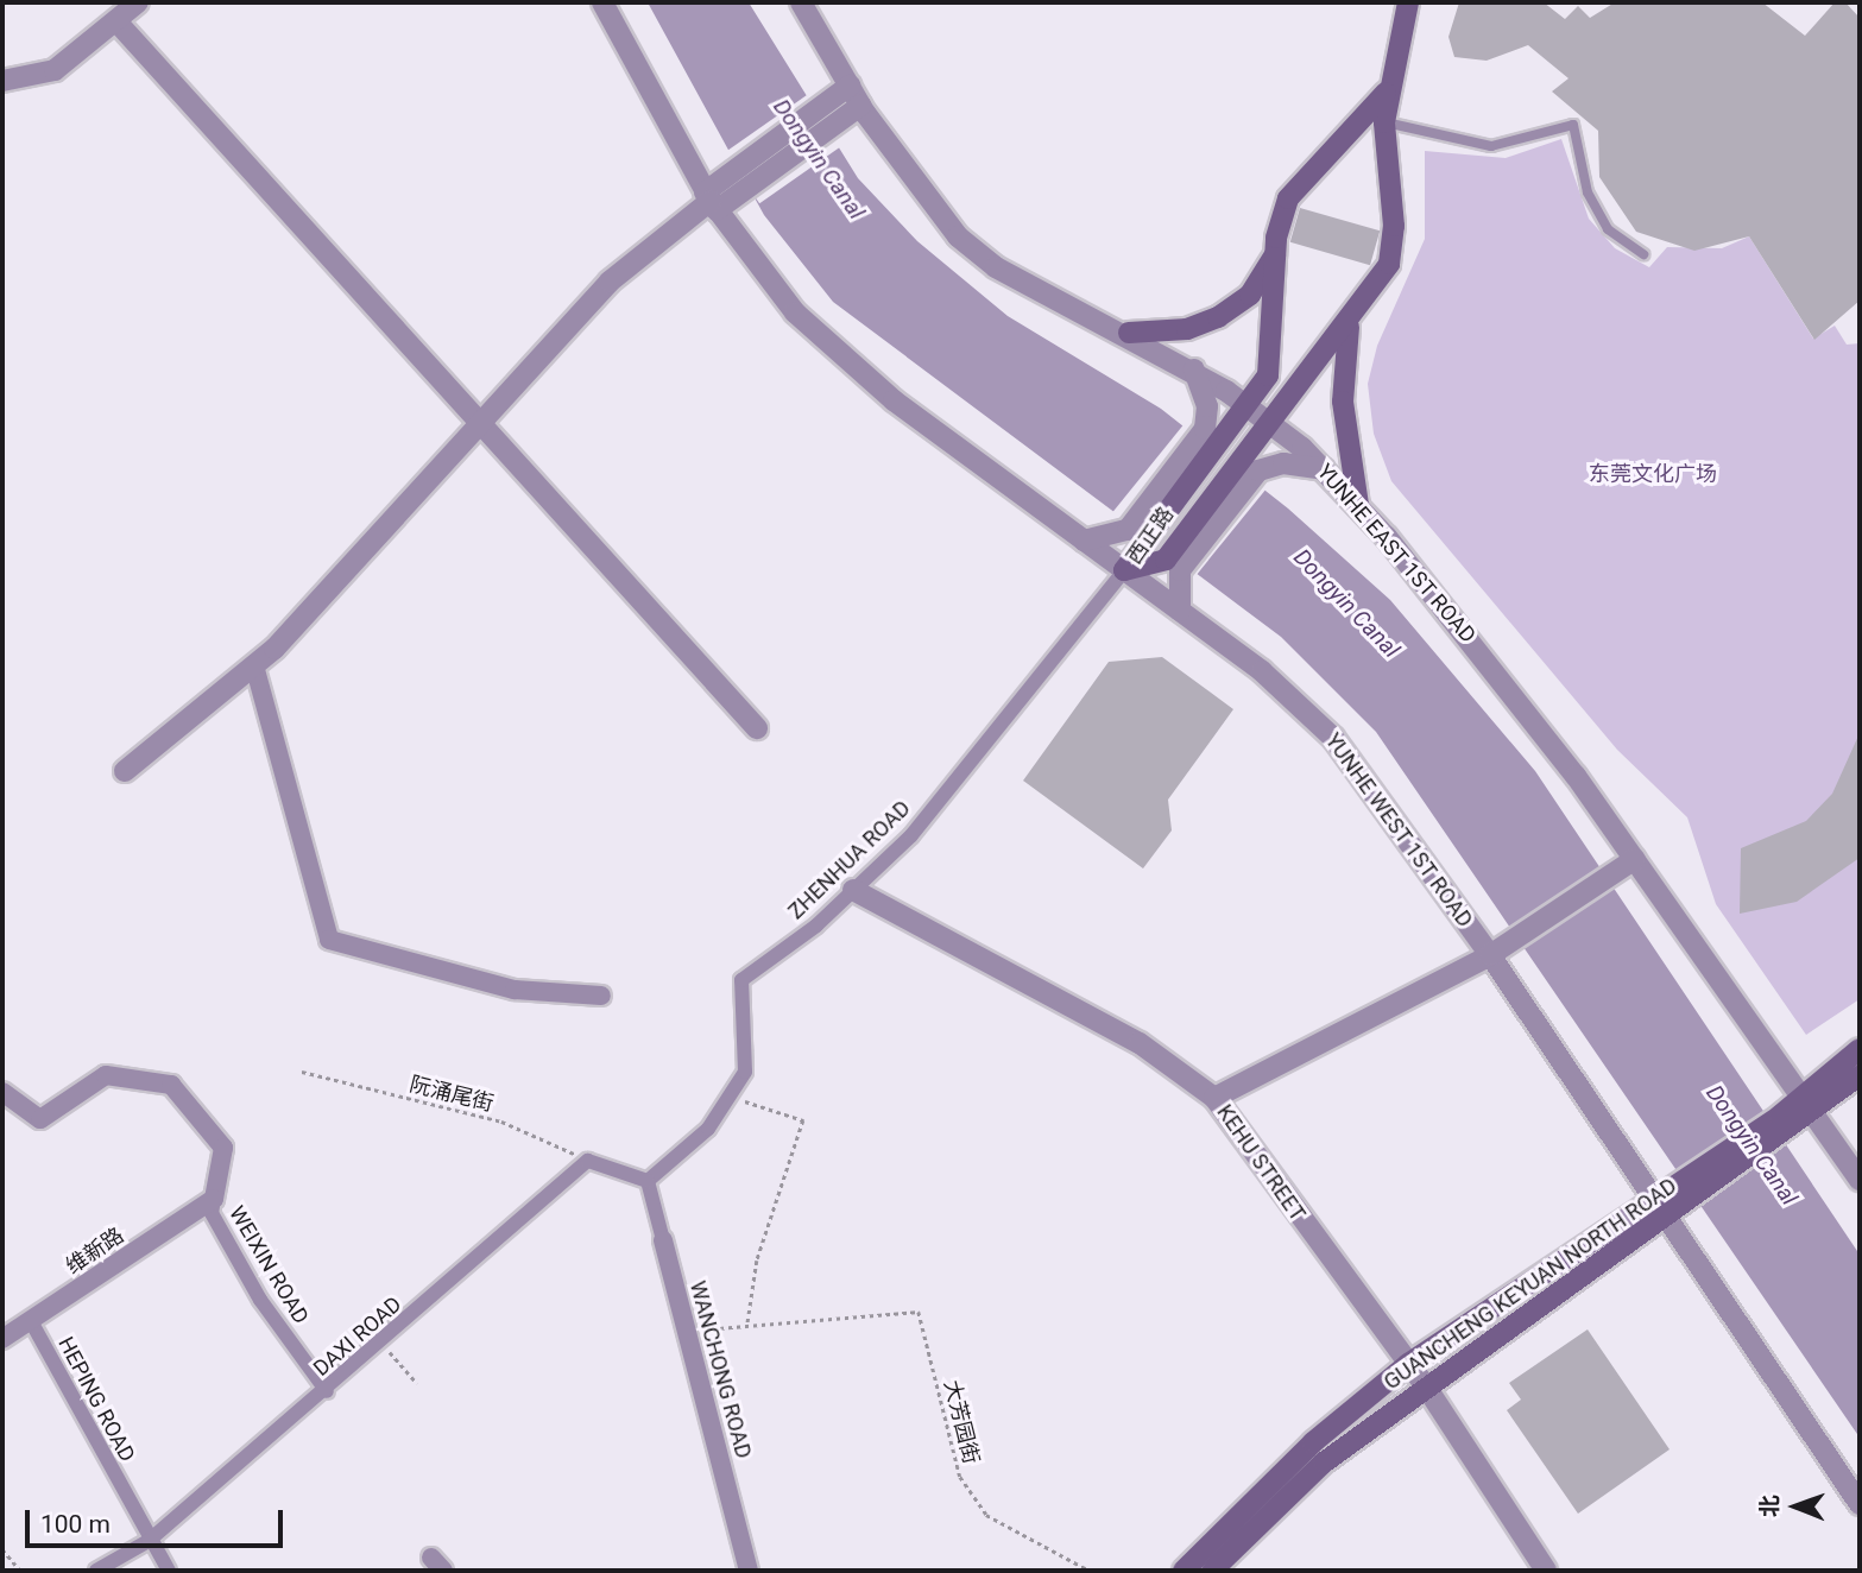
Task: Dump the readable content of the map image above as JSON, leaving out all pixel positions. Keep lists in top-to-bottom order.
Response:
{
  "streets": {
    "main road": ["西正路", "GUANCHENG KEYUAN NORTH ROAD"],
    "street": [
      "YUNHE EAST 1ST ROAD",
      "YUNHE WEST 1ST ROAD",
      "ZHENHUA ROAD",
      "KEHU STREET",
      "维新路",
      "WEIXIN ROAD",
      "DAXI ROAD",
      "WANCHONG ROAD",
      "HEPING ROAD"
    ],
    "path": ["阮涌尾街", "大芳园街"]
  },
  "crossings": [
    ["西正路", "YUNHE EAST 1ST ROAD"],
    ["西正路", "YUNHE WEST 1ST ROAD"],
    ["西正路", "ZHENHUA ROAD"],
    ["YUNHE EAST 1ST ROAD", "GUANCHENG KEYUAN NORTH ROAD"],
    ["YUNHE WEST 1ST ROAD", "ZHENHUA ROAD"],
    ["YUNHE WEST 1ST ROAD", "GUANCHENG KEYUAN NORTH ROAD"],
    ["ZHENHUA ROAD", "KEHU STREET"],
    ["ZHENHUA ROAD", "WANCHONG ROAD"],
    ["阮涌尾街", "DAXI ROAD"],
    ["KEHU STREET", "GUANCHENG KEYUAN NORTH ROAD"],
    ["维新路", "WEIXIN ROAD"],
    ["维新路", "HEPING ROAD"],
    ["WEIXIN ROAD", "DAXI ROAD"],
    ["DAXI ROAD", "HEPING ROAD"]
  ],
  "water": ["Dongyin Canal"],
  "parks": ["东莞文化广场"],
  "scale_bar": "100 m",
  "north": "left"
}
